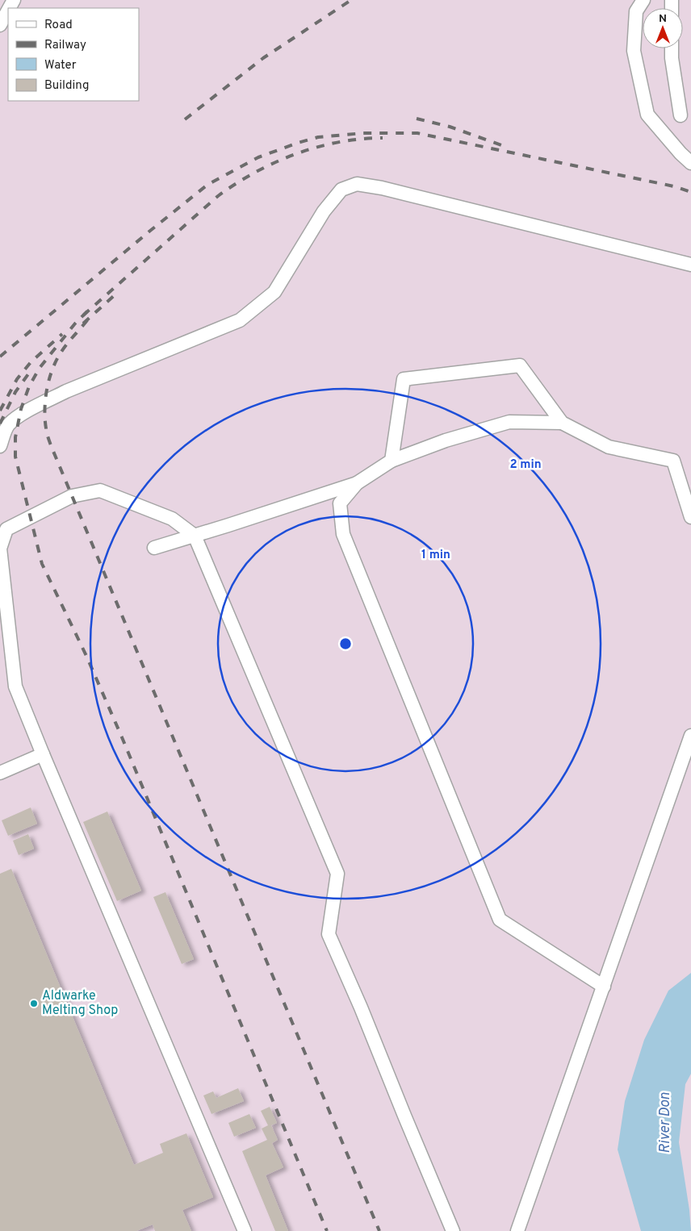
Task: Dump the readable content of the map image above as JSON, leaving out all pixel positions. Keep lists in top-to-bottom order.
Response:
{
  "water": ["River Don"],
  "places": ["Aldwarke Melting Shop"],
  "legend": [
    "Road",
    "Railway",
    "Water",
    "Building"
  ],
  "north": "top",
  "rings": ["2 min", "1 min"]
}
